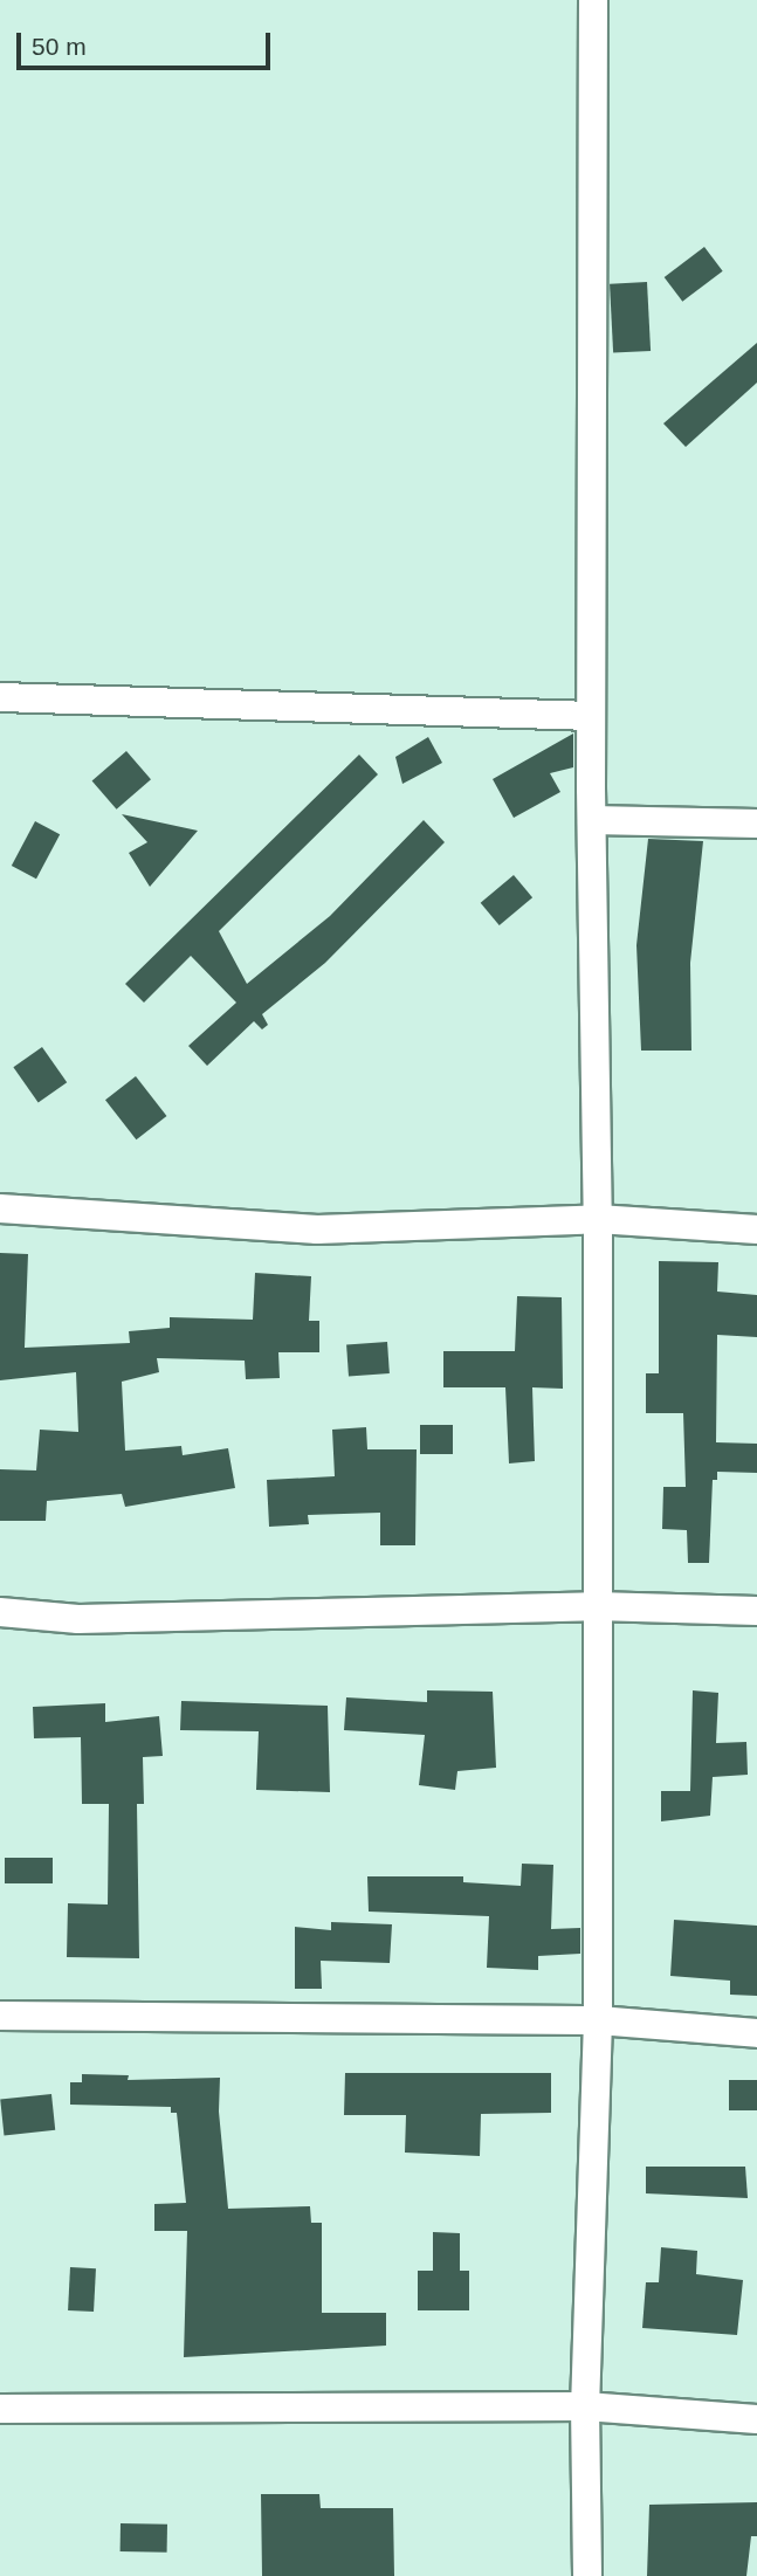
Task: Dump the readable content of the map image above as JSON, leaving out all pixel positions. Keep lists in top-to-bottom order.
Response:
{
  "scale_bar": "50 m"
}
